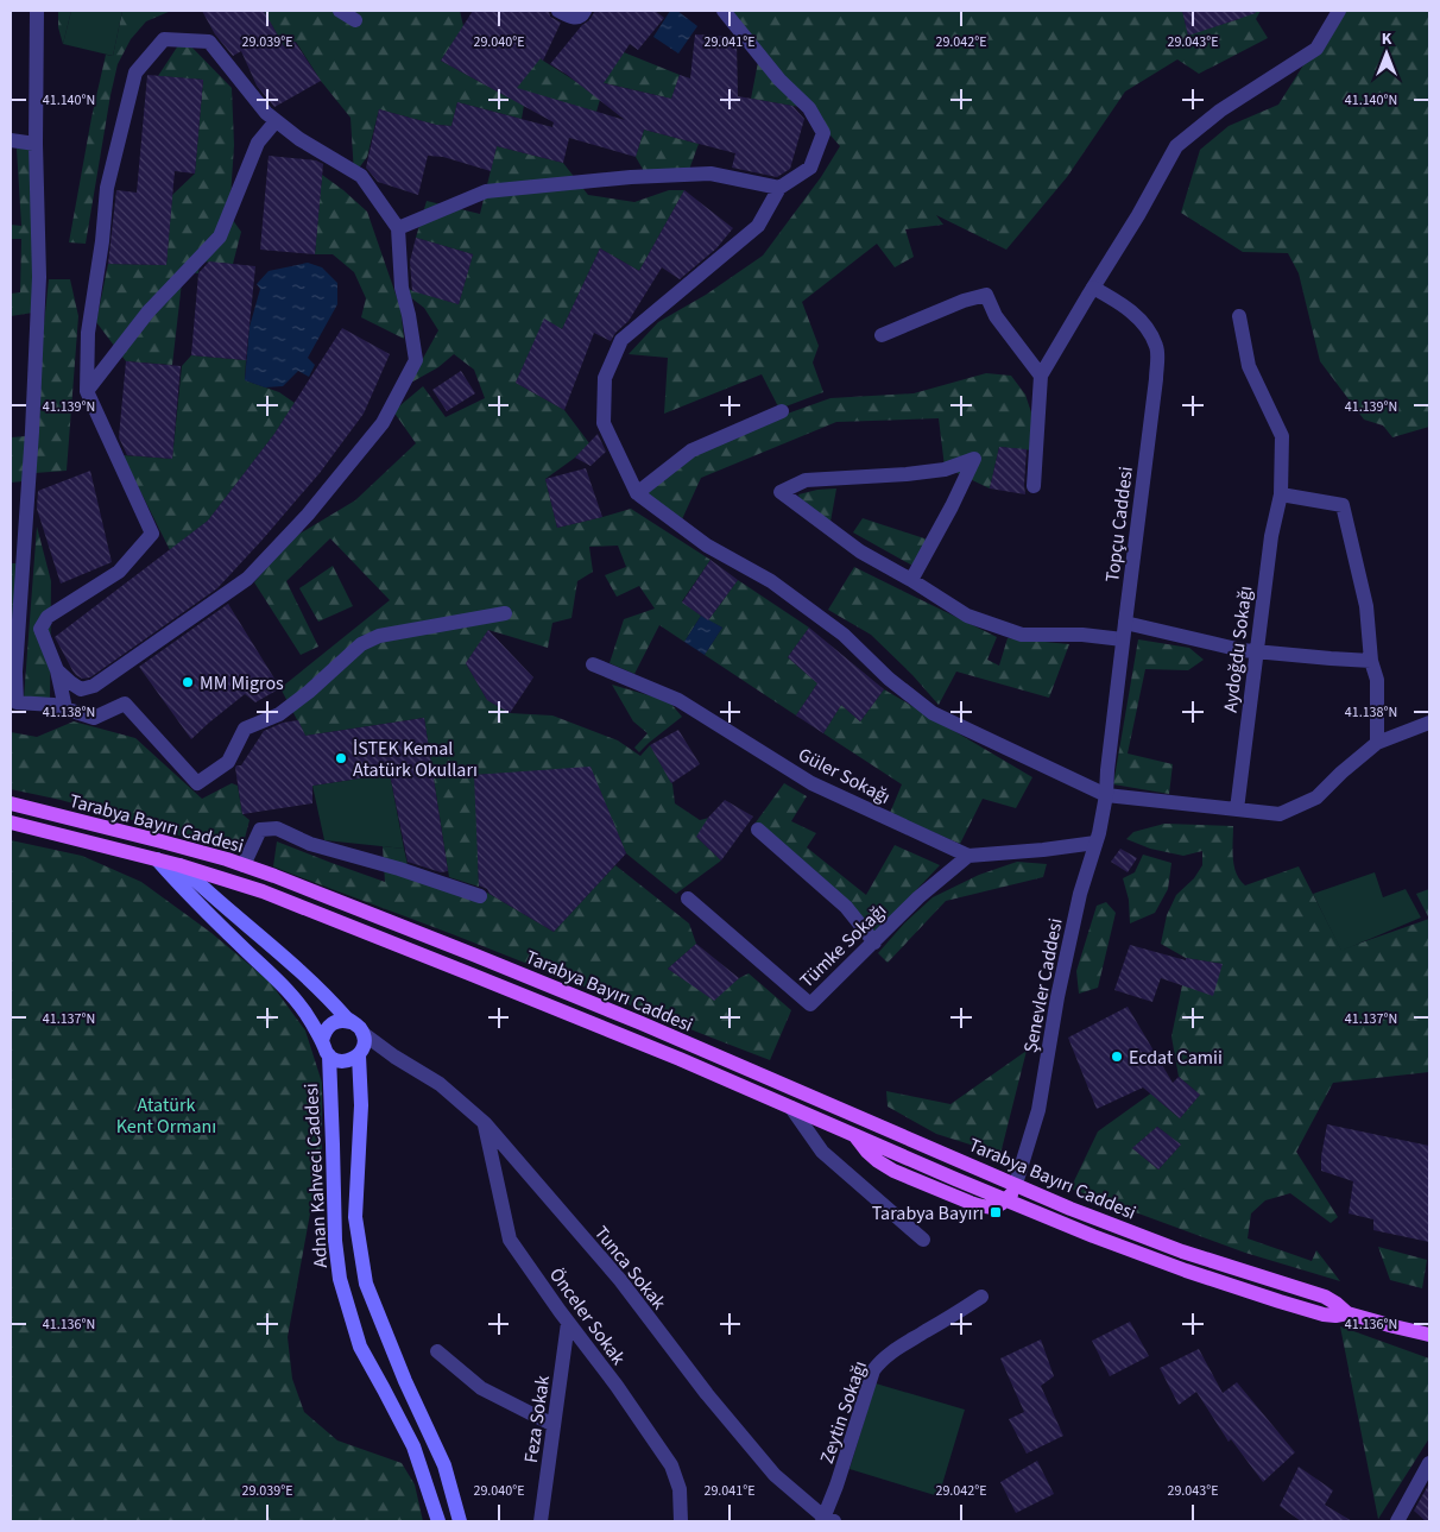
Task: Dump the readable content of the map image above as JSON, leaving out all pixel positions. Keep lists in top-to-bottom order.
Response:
{
  "streets": {
    "main road": ["Tarabya Bayırı Caddesi", "Adnan Kahveci Caddesi"],
    "street": [
      "Topçu Caddesi",
      "Aydoğdu Sokağı",
      "Güler Sokağı",
      "Tümke Sokağı",
      "Şenevler Caddesi",
      "Tunca Sokak",
      "Önceler Sokak",
      "Zeytin Sokağı",
      "Feza Sokak"
    ]
  },
  "crossings": [
    ["Topçu Caddesi", "Şenevler Caddesi"],
    ["Güler Sokağı", "Tümke Sokağı"],
    ["Güler Sokağı", "Şenevler Caddesi"],
    ["Tarabya Bayırı Caddesi", "Şenevler Caddesi"],
    ["Adnan Kahveci Caddesi", "Tunca Sokak"],
    ["Tunca Sokak", "Önceler Sokak"],
    ["Tunca Sokak", "Zeytin Sokağı"],
    ["Önceler Sokak", "Feza Sokak"]
  ],
  "parks": ["Atatürk Kent Ormanı"],
  "places": {
    "other": ["MM Migros", "İSTEK Kemal Atatürk Okulları", "Ecdat Camii"],
    "transit": ["Tarabya Bayırı"]
  },
  "north": "top",
  "coordinates": [
    "29.039°E",
    "29.040°E",
    "29.041°E",
    "29.042°E",
    "29.043°E",
    "41.140°N",
    "41.139°N",
    "41.138°N",
    "41.137°N",
    "41.136°N"
  ]
}
